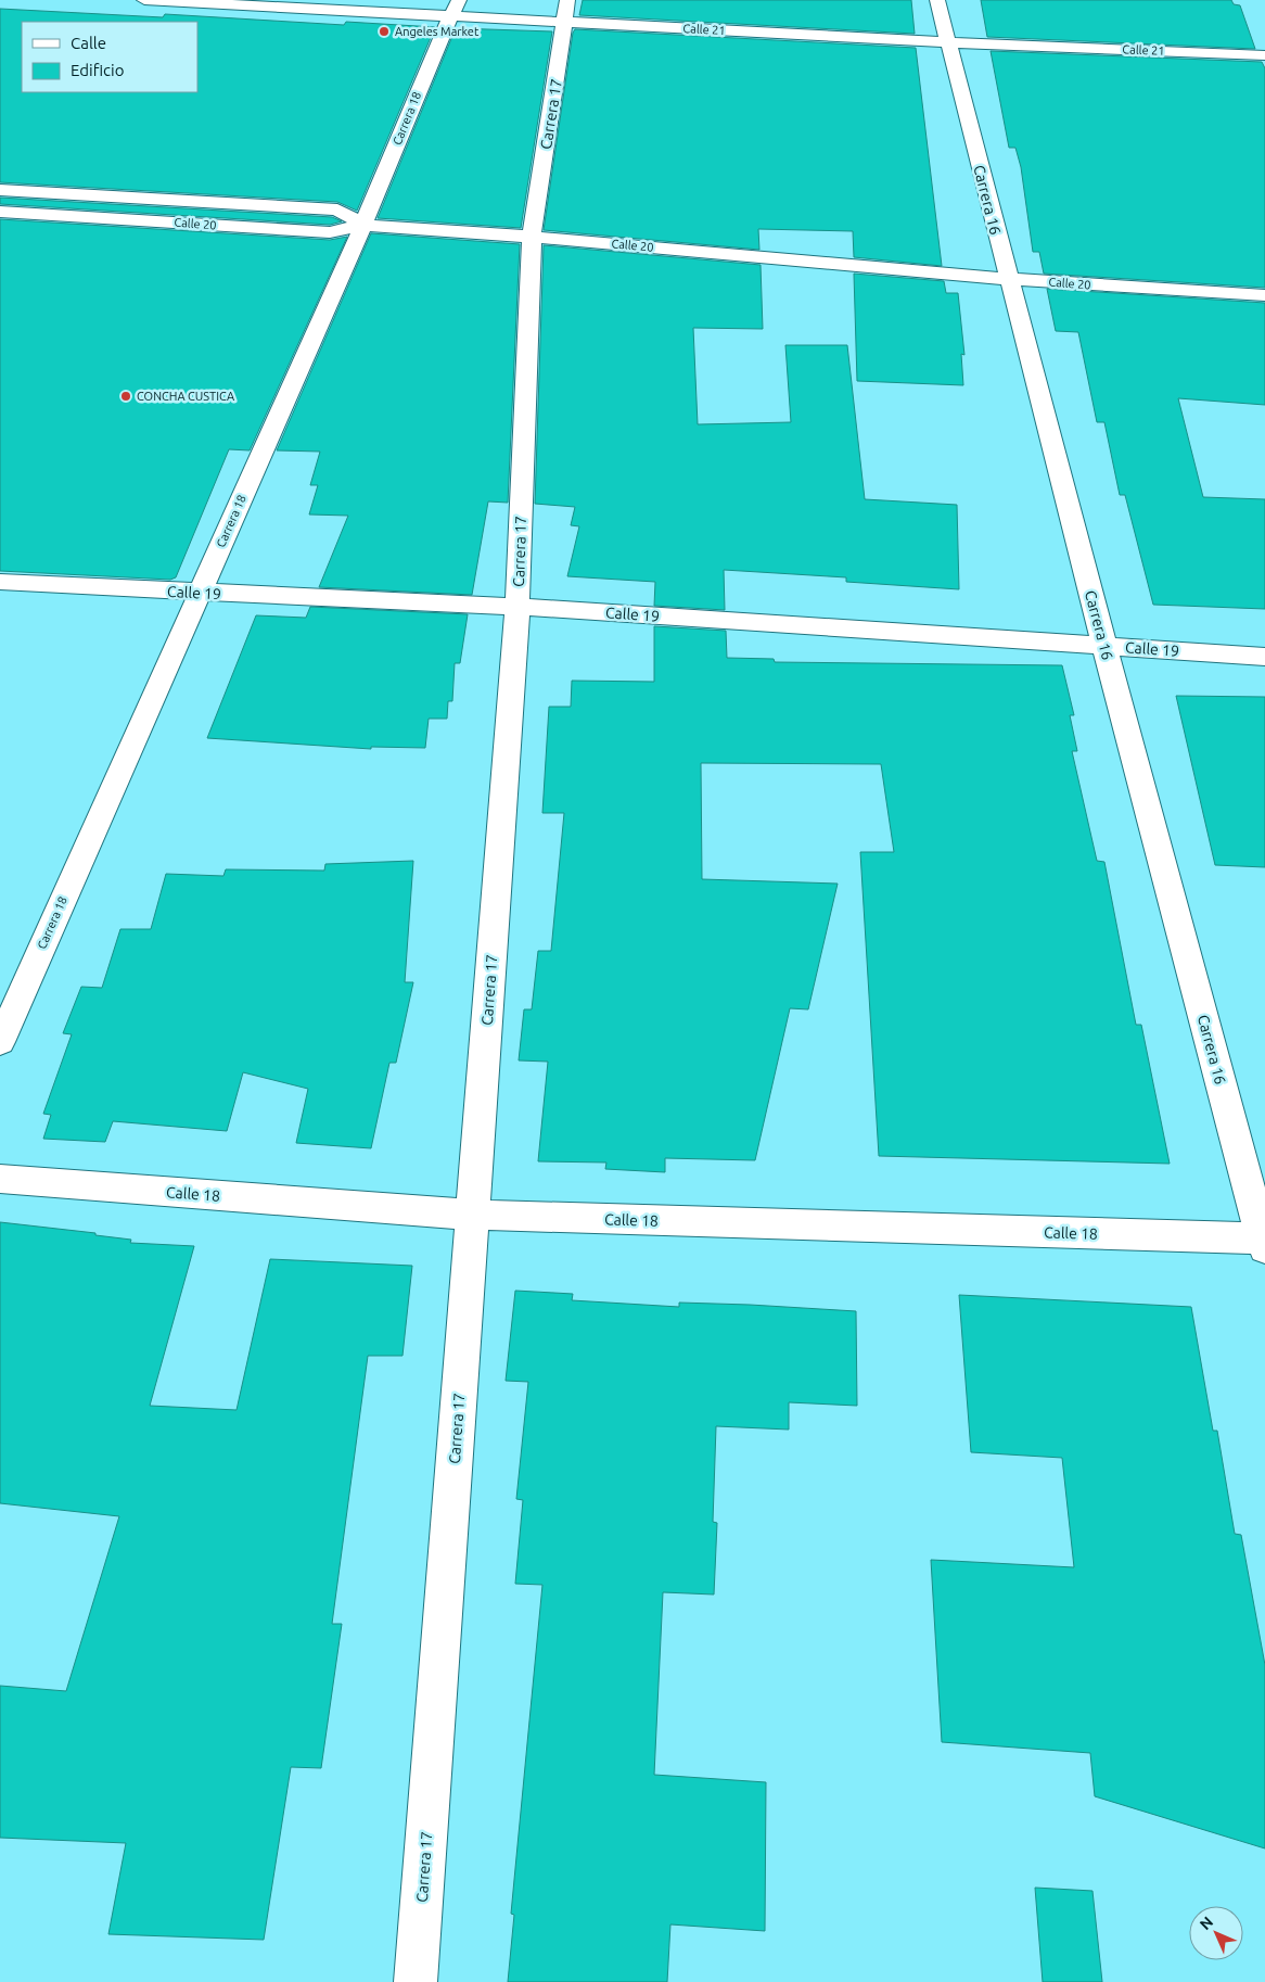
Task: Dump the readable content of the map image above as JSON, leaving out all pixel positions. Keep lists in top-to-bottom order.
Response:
{
  "streets": {
    "street": [
      "Calle 21",
      "Carrera 17",
      "Carrera 18",
      "Carrera 16",
      "Calle 20",
      "Calle 19",
      "Calle 18"
    ]
  },
  "crossings": [
    ["Calle 21", "Carrera 17"],
    ["Calle 21", "Carrera 18"],
    ["Calle 21", "Carrera 16"],
    ["Carrera 17", "Calle 20"],
    ["Carrera 17", "Calle 19"],
    ["Carrera 17", "Calle 18"],
    ["Carrera 18", "Calle 20"],
    ["Carrera 18", "Calle 19"],
    ["Carrera 16", "Calle 20"],
    ["Carrera 16", "Calle 19"],
    ["Carrera 16", "Calle 18"]
  ],
  "places": ["Angeles Market", "CONCHA CUSTICA"],
  "legend": ["Calle", "Edificio"],
  "north": "top left"
}
